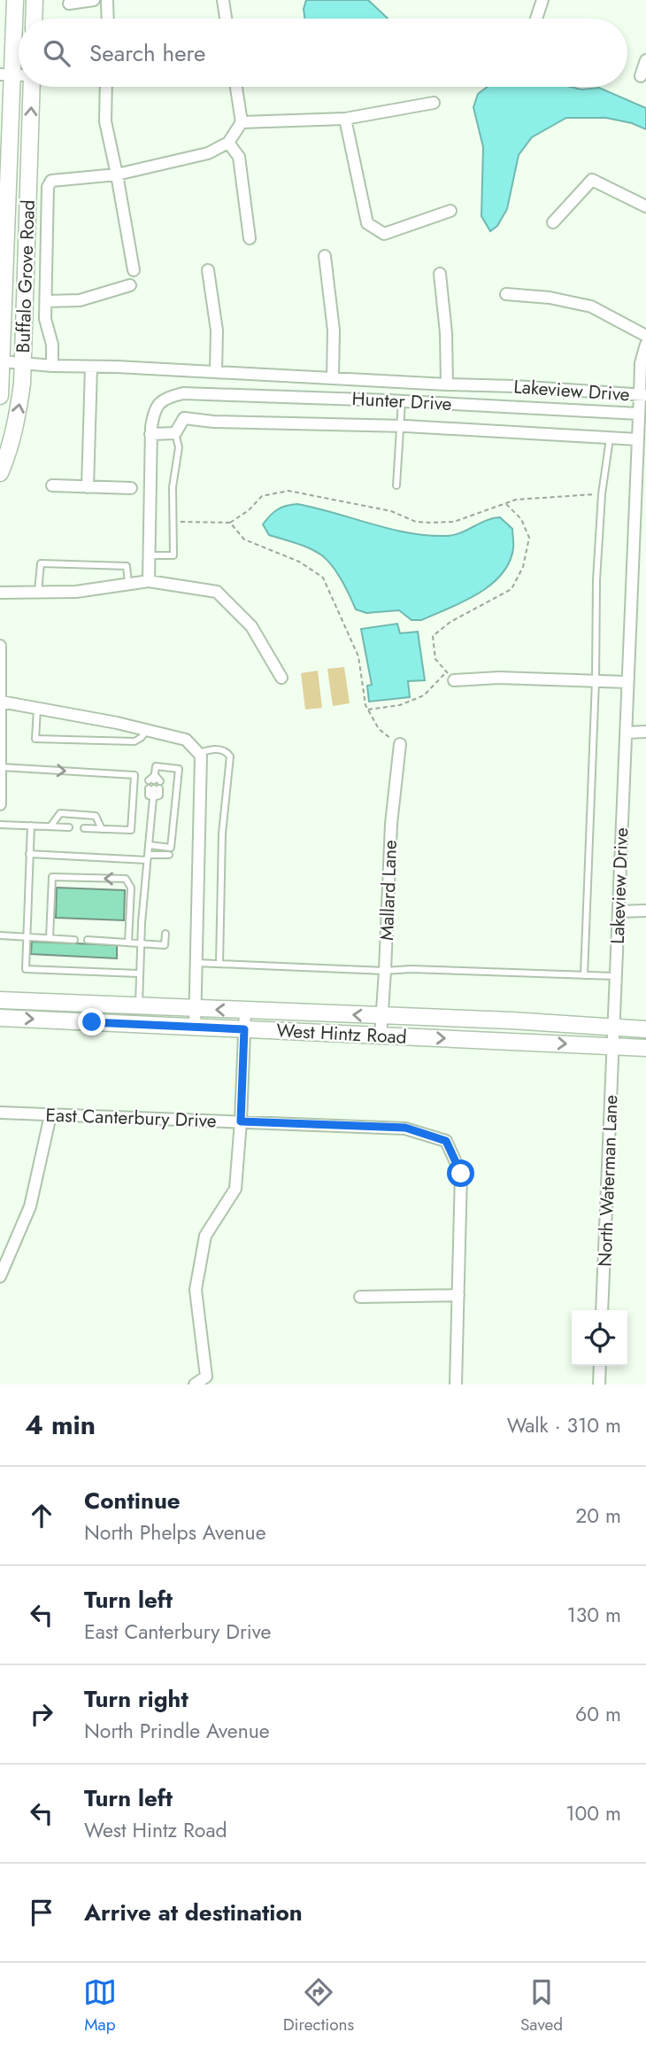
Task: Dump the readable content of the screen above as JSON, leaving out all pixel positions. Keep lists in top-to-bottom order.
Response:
{
  "streets": {
    "main road": ["Buffalo Grove Road", "West Hintz Road"],
    "street": [
      "Lakeview Drive",
      "Hunter Drive",
      "Mallard Lane",
      "East Canterbury Drive",
      "North Waterman Lane"
    ]
  },
  "crossings": [
    ["Buffalo Grove Road", "Lakeview Drive"],
    ["Lakeview Drive", "Hunter Drive"],
    ["Lakeview Drive", "West Hintz Road"],
    ["Lakeview Drive", "North Waterman Lane"],
    ["Mallard Lane", "West Hintz Road"],
    ["West Hintz Road", "North Waterman Lane"]
  ],
  "page": {
    "search": "Search here",
    "heading": ["4 min", "Walk · 310 m"],
    "list": [
      ["Continue", "North Phelps Avenue", "20 m"],
      ["Turn left", "East Canterbury Drive", "130 m"],
      ["Turn right", "North Prindle Avenue", "60 m"],
      ["Turn left", "West Hintz Road", "100 m"],
      "Arrive at destination"
    ],
    "nav": ["Map", "Directions", "Saved"]
  }
}
